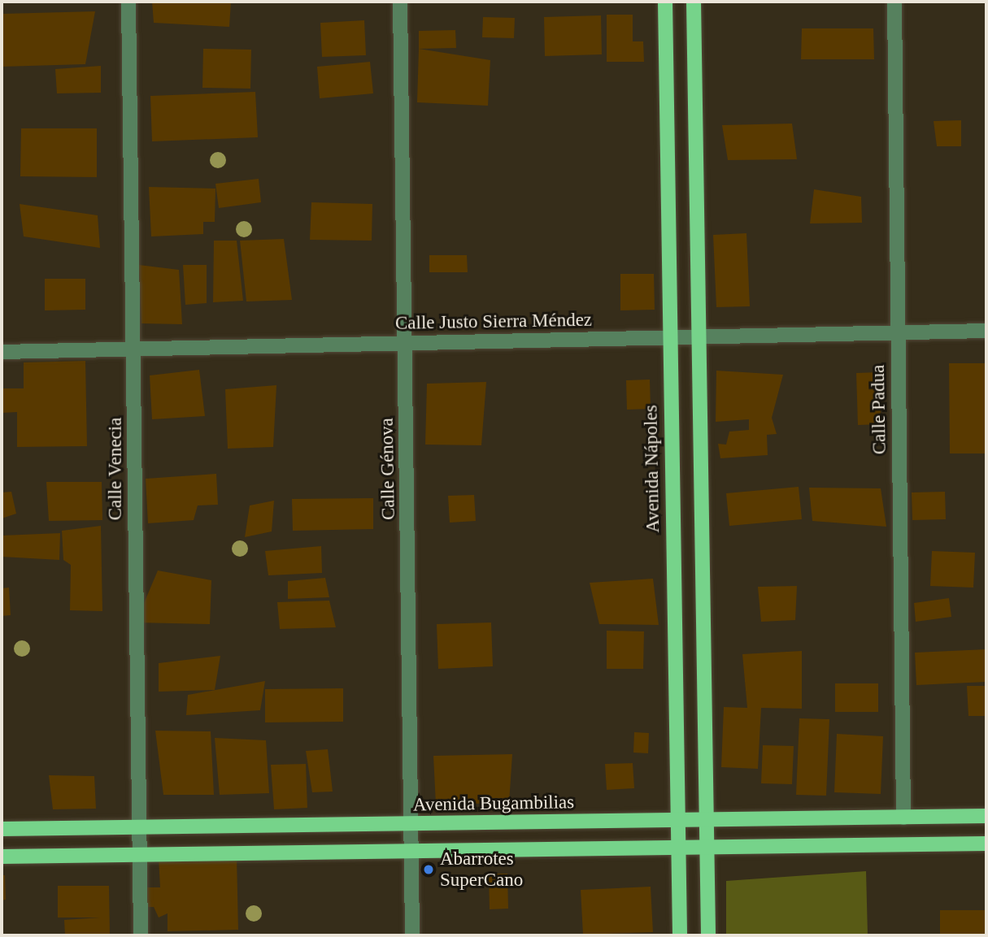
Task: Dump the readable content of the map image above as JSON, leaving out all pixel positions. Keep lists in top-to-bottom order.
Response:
{
  "streets": {
    "main road": ["Avenida Nápoles", "Avenida Bugambilias"],
    "street": [
      "Calle Justo Sierra Méndez",
      "Calle Padua",
      "Calle Venecia",
      "Calle Génova"
    ]
  },
  "crossings": [
    ["Calle Justo Sierra Méndez", "Calle Padua"],
    ["Calle Justo Sierra Méndez", "Calle Venecia"],
    ["Calle Justo Sierra Méndez", "Calle Génova"],
    ["Calle Justo Sierra Méndez", "Avenida Nápoles"],
    ["Calle Padua", "Avenida Bugambilias"],
    ["Calle Venecia", "Avenida Bugambilias"],
    ["Calle Génova", "Avenida Bugambilias"],
    ["Avenida Nápoles", "Avenida Bugambilias"]
  ],
  "places": ["Abarrotes SuperCano"]
}
